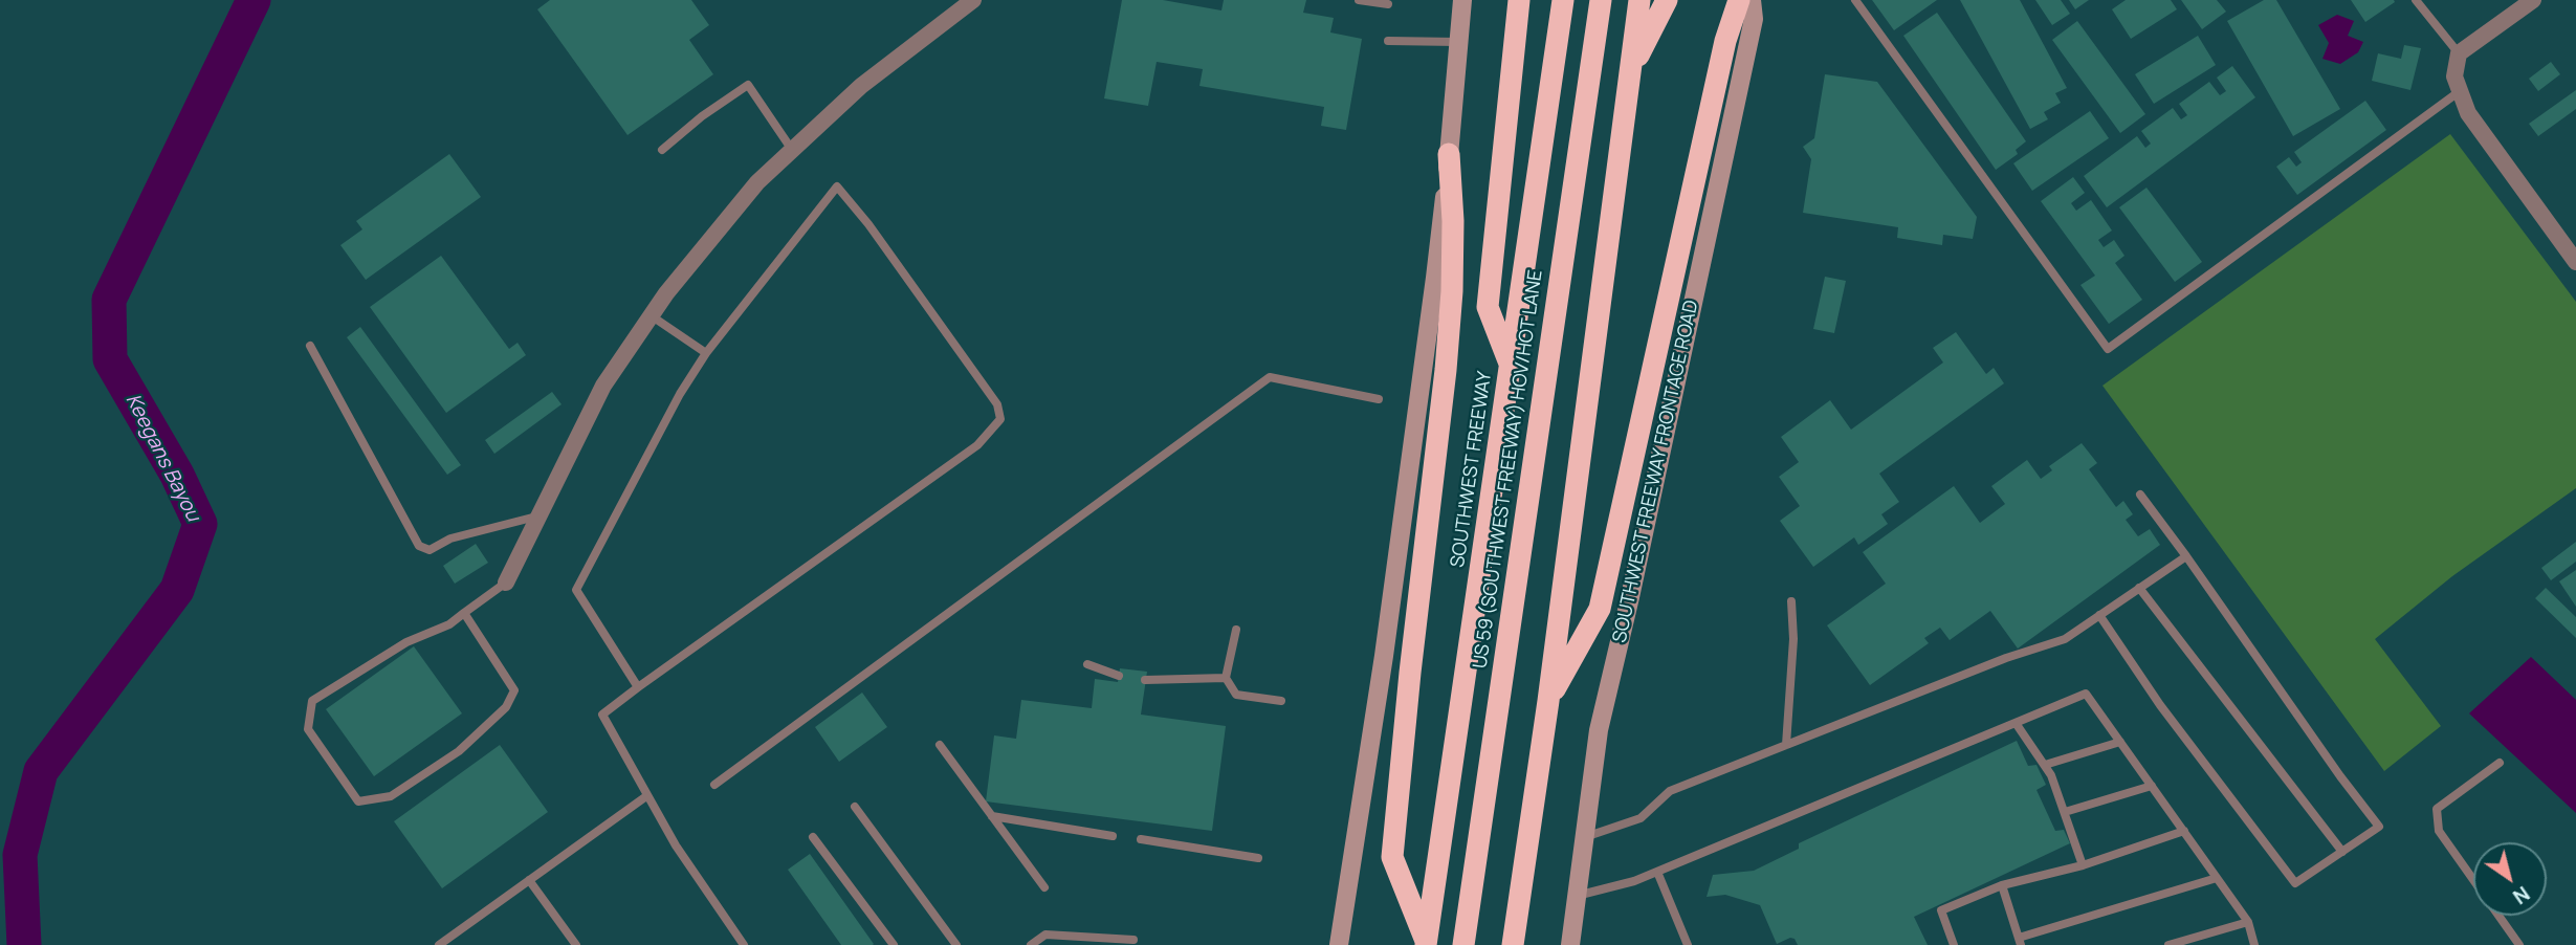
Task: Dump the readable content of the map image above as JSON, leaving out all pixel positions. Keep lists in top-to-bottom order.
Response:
{
  "streets": {
    "highway": ["SOUTHWEST FREEWAY", "US 59 (SOUTHWEST FREEWAY) HOV/HOT LANE"],
    "main road": ["SOUTHWEST FREEWAY FRONTAGE ROAD"]
  },
  "water": ["Keegans Bayou"],
  "north": "bottom right"
}
